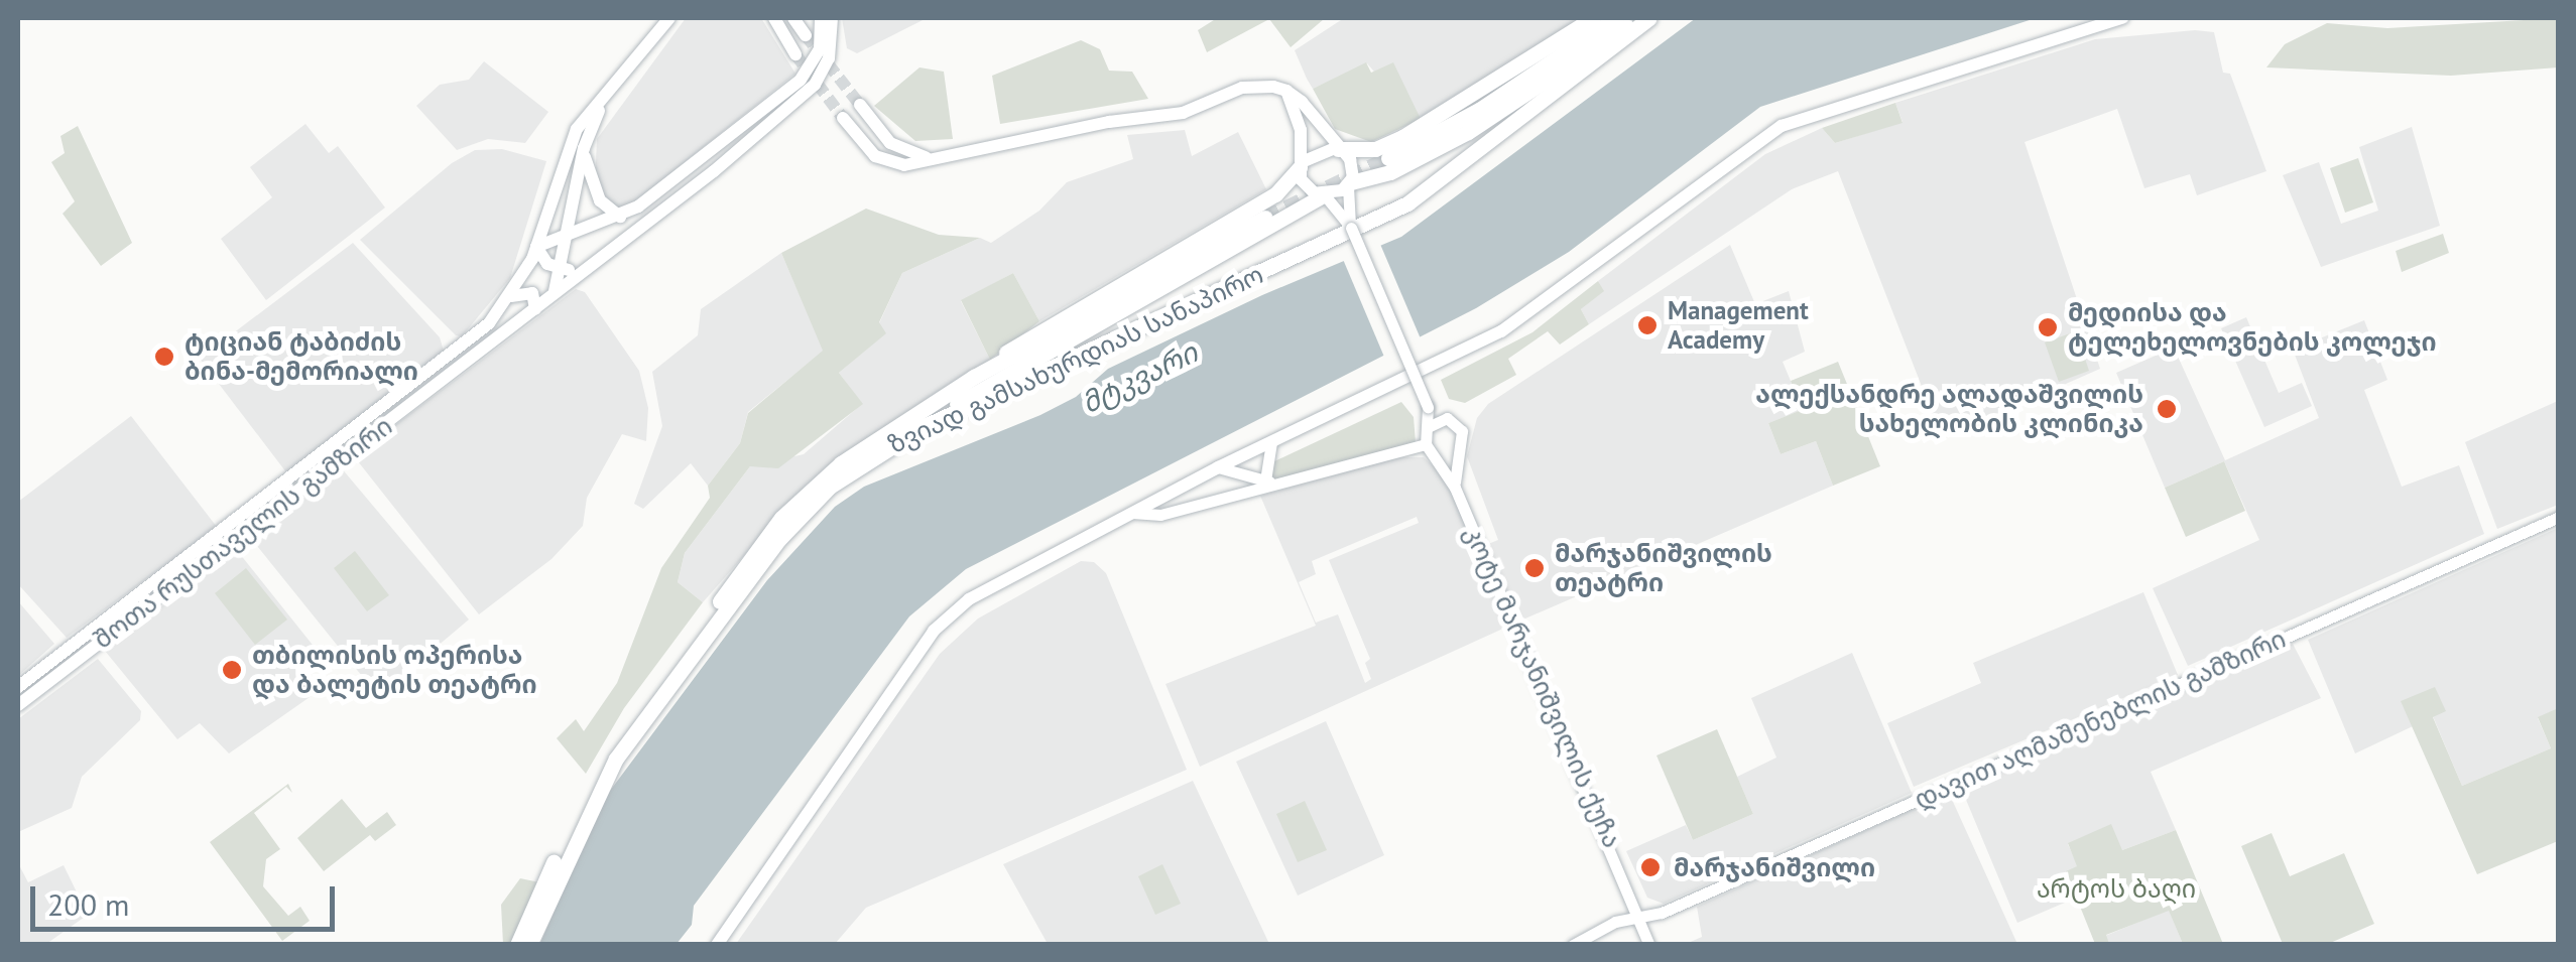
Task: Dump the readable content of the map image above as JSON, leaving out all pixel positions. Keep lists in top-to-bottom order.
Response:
{
  "streets": {
    "highway": ["ზვიად გამსახურდიას სანაპირო"],
    "main road": ["შოთა რუსთაველის გამზირი", "კოტე მარჯანიშვილის ქუჩა", "დავით აღმაშენებლის გამზირი"]
  },
  "crossings": [
    ["კოტე მარჯანიშვილის ქუჩა", "დავით აღმაშენებლის გამზირი"]
  ],
  "water": ["მტკვარი"],
  "parks": ["არტოს ბაღი"],
  "places": [
    "Management Academy",
    "მედიისა და ტელეხელოვნების კოლეჯი",
    "ტიციან ტაბიძის ბინა-მემორიალი",
    "ალექსანდრე ალადაშვილის სახელობის კლინიკა",
    "მარჯანიშვილის თეატრი",
    "თბილისის ოპერისა და ბალეტის თეატრი",
    "მარჯანიშვილი"
  ],
  "scale_bar": "200 m"
}
